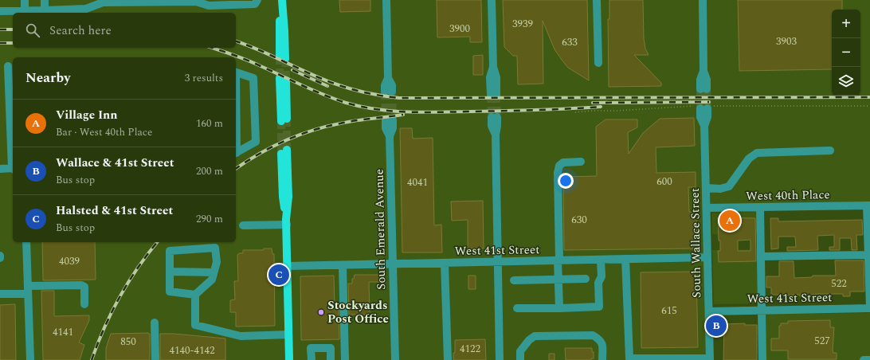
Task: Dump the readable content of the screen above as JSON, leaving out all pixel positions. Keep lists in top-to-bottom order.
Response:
{
  "streets": {
    "street": [
      "West 40th Place",
      "South Emerald Avenue",
      "South Wallace Street",
      "West 41st Street"
    ]
  },
  "crossings": [
    ["West 40th Place", "South Wallace Street"],
    ["South Emerald Avenue", "West 41st Street"],
    ["South Wallace Street", "West 41st Street"]
  ],
  "places": ["Stockyards Post Office"],
  "house_numbers": [
    "3939",
    "3900",
    "3903",
    "633",
    "600",
    "4041",
    "630",
    "4039",
    "522",
    "615",
    "4141",
    "527",
    "850",
    "4122",
    "4140-4142"
  ],
  "page": {
    "map_buttons": ["+", "−"],
    "search": "Search here",
    "heading": ["Nearby", "3 results"],
    "list": [
      {
        "mark": "A",
        "name": "Village Inn",
        "note": "Bar · West 40th Place",
        "value": "160 m"
      },
      {
        "mark": "B",
        "name": "Wallace & 41st Street",
        "note": "Bus stop",
        "value": "200 m"
      },
      {
        "mark": "C",
        "name": "Halsted & 41st Street",
        "note": "Bus stop",
        "value": "290 m"
      }
    ],
    "pins": ["A", "C", "B"]
  }
}
